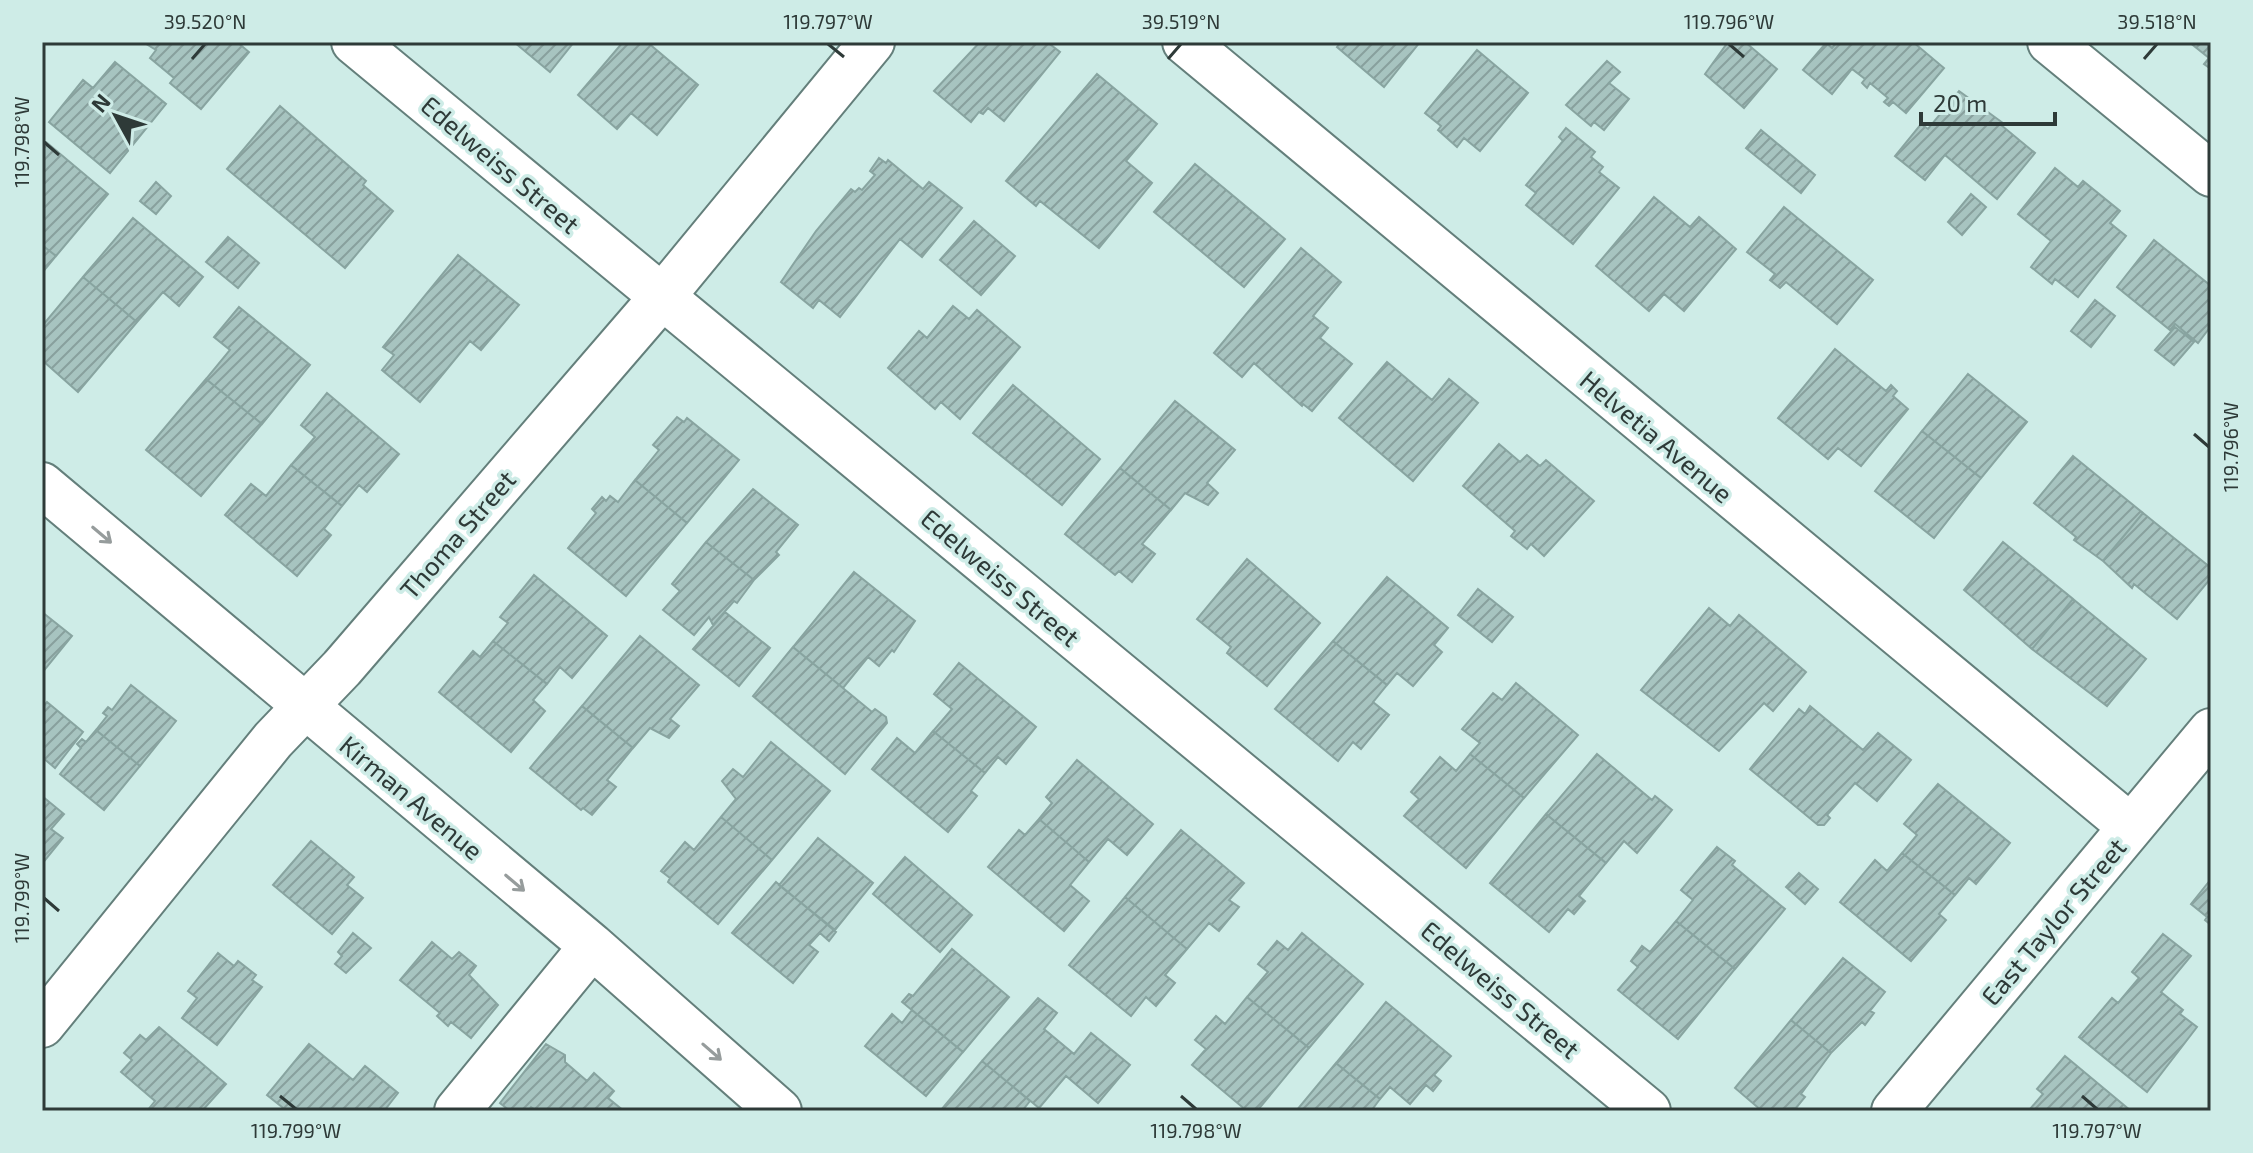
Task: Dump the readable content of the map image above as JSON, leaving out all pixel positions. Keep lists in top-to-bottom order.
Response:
{
  "streets": {
    "street": [
      "Edelweiss Street",
      "Helvetia Avenue",
      "Thoma Street",
      "Kirman Avenue",
      "East Taylor Street"
    ]
  },
  "crossings": [
    ["Edelweiss Street", "Thoma Street"],
    ["Helvetia Avenue", "East Taylor Street"],
    ["Thoma Street", "Kirman Avenue"]
  ],
  "one_way": ["Kirman Avenue"],
  "scale_bar": "20 m",
  "north": "top left",
  "coordinates": [
    "39.520°N",
    "119.797°W",
    "39.519°N",
    "119.796°W",
    "39.518°N",
    "119.798°W",
    "119.799°W"
  ]
}
